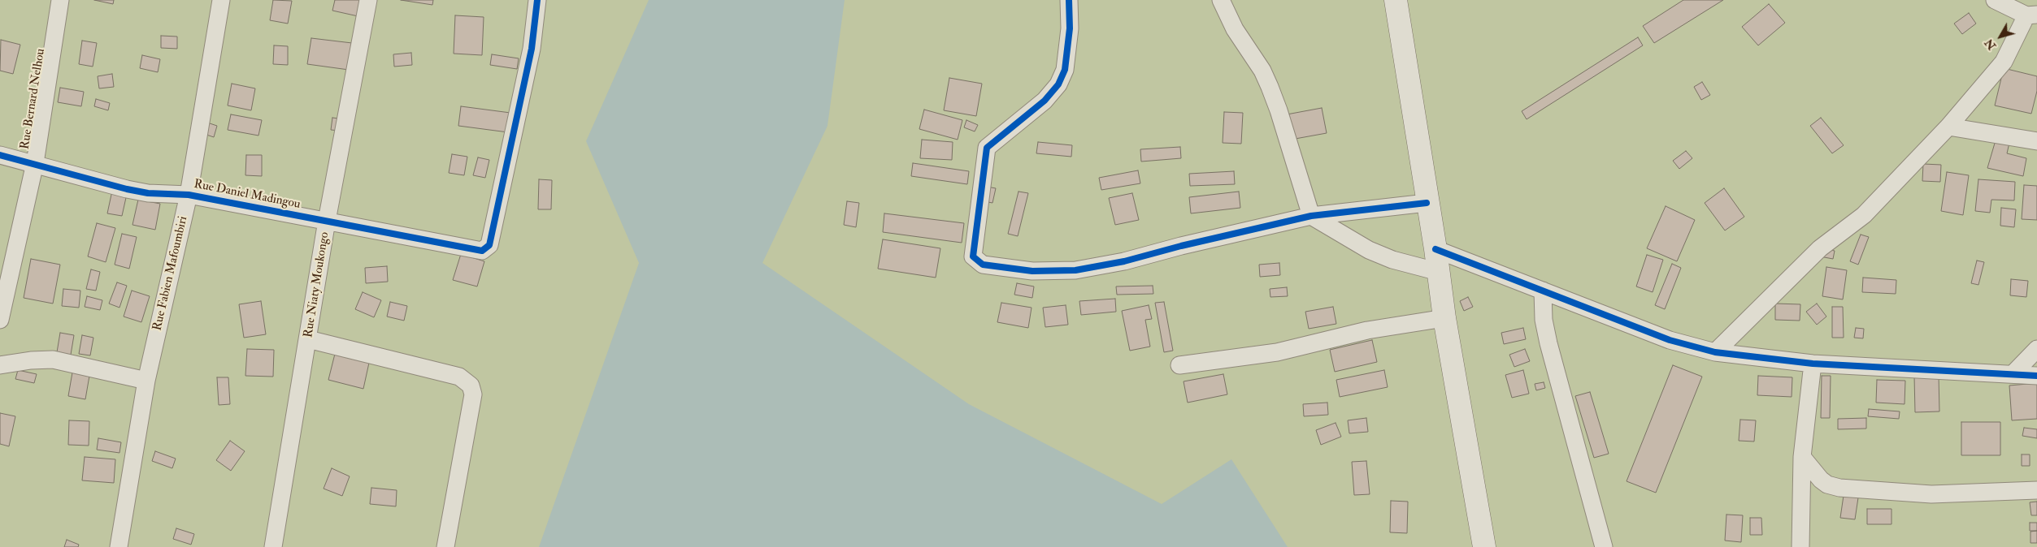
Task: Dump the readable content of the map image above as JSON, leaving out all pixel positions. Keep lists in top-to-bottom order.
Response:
{
  "streets": {
    "street": [
      "Rue Bernard Nelhou",
      "Rue Daniel Madingou",
      "Rue Fabien Mafoumbiri",
      "Rue Niaty Moukongo"
    ]
  },
  "crossings": [
    ["Rue Bernard Nelhou", "Rue Daniel Madingou"],
    ["Rue Daniel Madingou", "Rue Fabien Mafoumbiri"],
    ["Rue Daniel Madingou", "Rue Niaty Moukongo"]
  ],
  "north": "bottom left"
}
